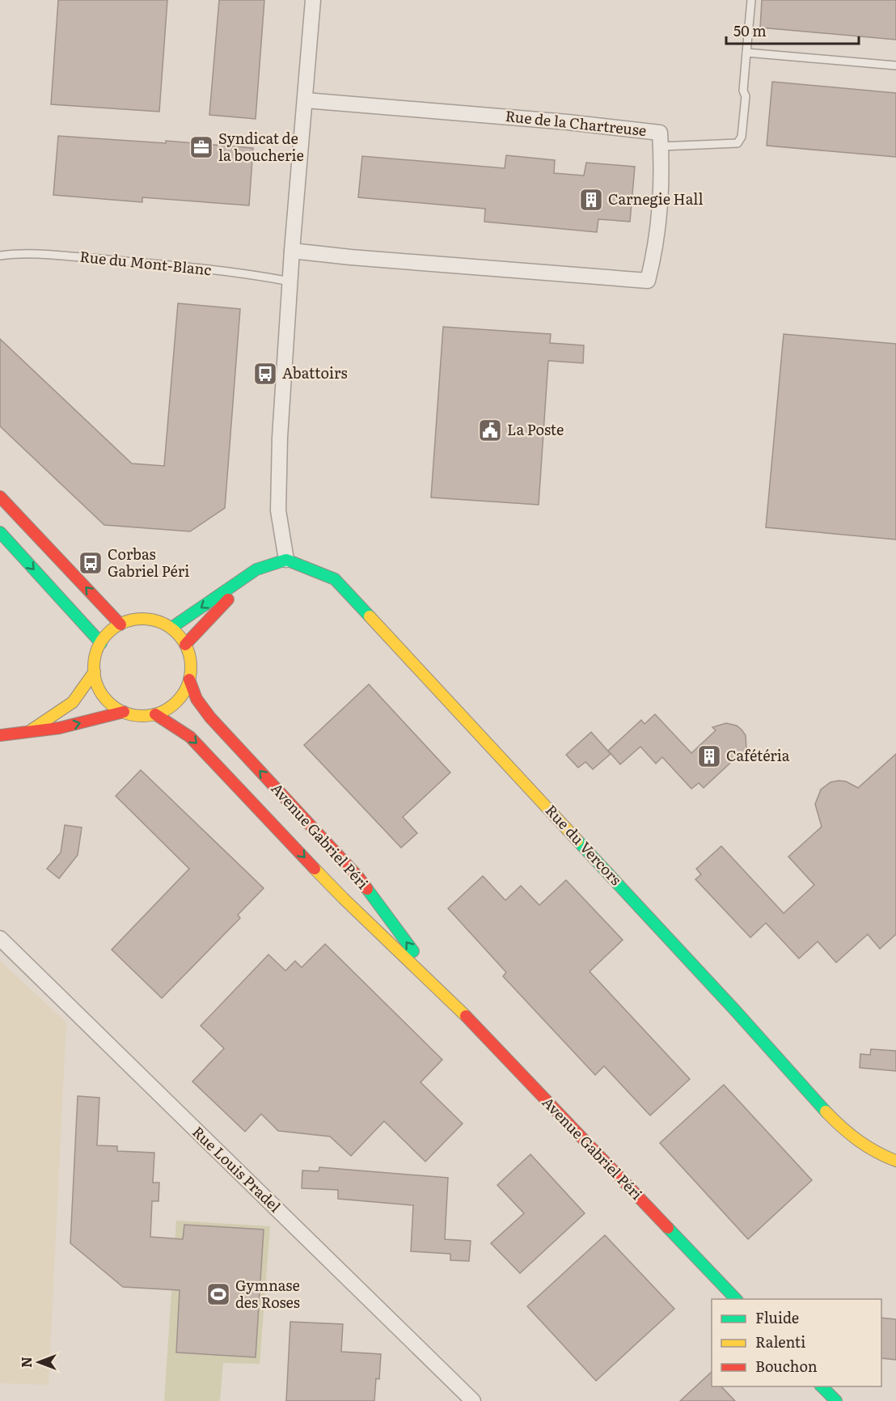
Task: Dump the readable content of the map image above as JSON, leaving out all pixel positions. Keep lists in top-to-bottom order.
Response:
{
  "streets": {
    "main road": ["Avenue Gabriel Péri", "Rue du Vercors"],
    "street": ["Rue de la Chartreuse", "Rue Louis Pradel"],
    "lane": ["Rue du Mont-Blanc"]
  },
  "places": {
    "office": ["Syndicat de la boucherie"],
    "building": ["Carnegie Hall", "Cafétéria"],
    "bus stop": ["Abattoirs", "Corbas Gabriel Péri"],
    "public building": ["La Poste"],
    "sports": ["Gymnase des Roses"]
  },
  "legend": ["Fluide", "Ralenti", "Bouchon"],
  "scale_bar": "50 m",
  "north": "left"
}
